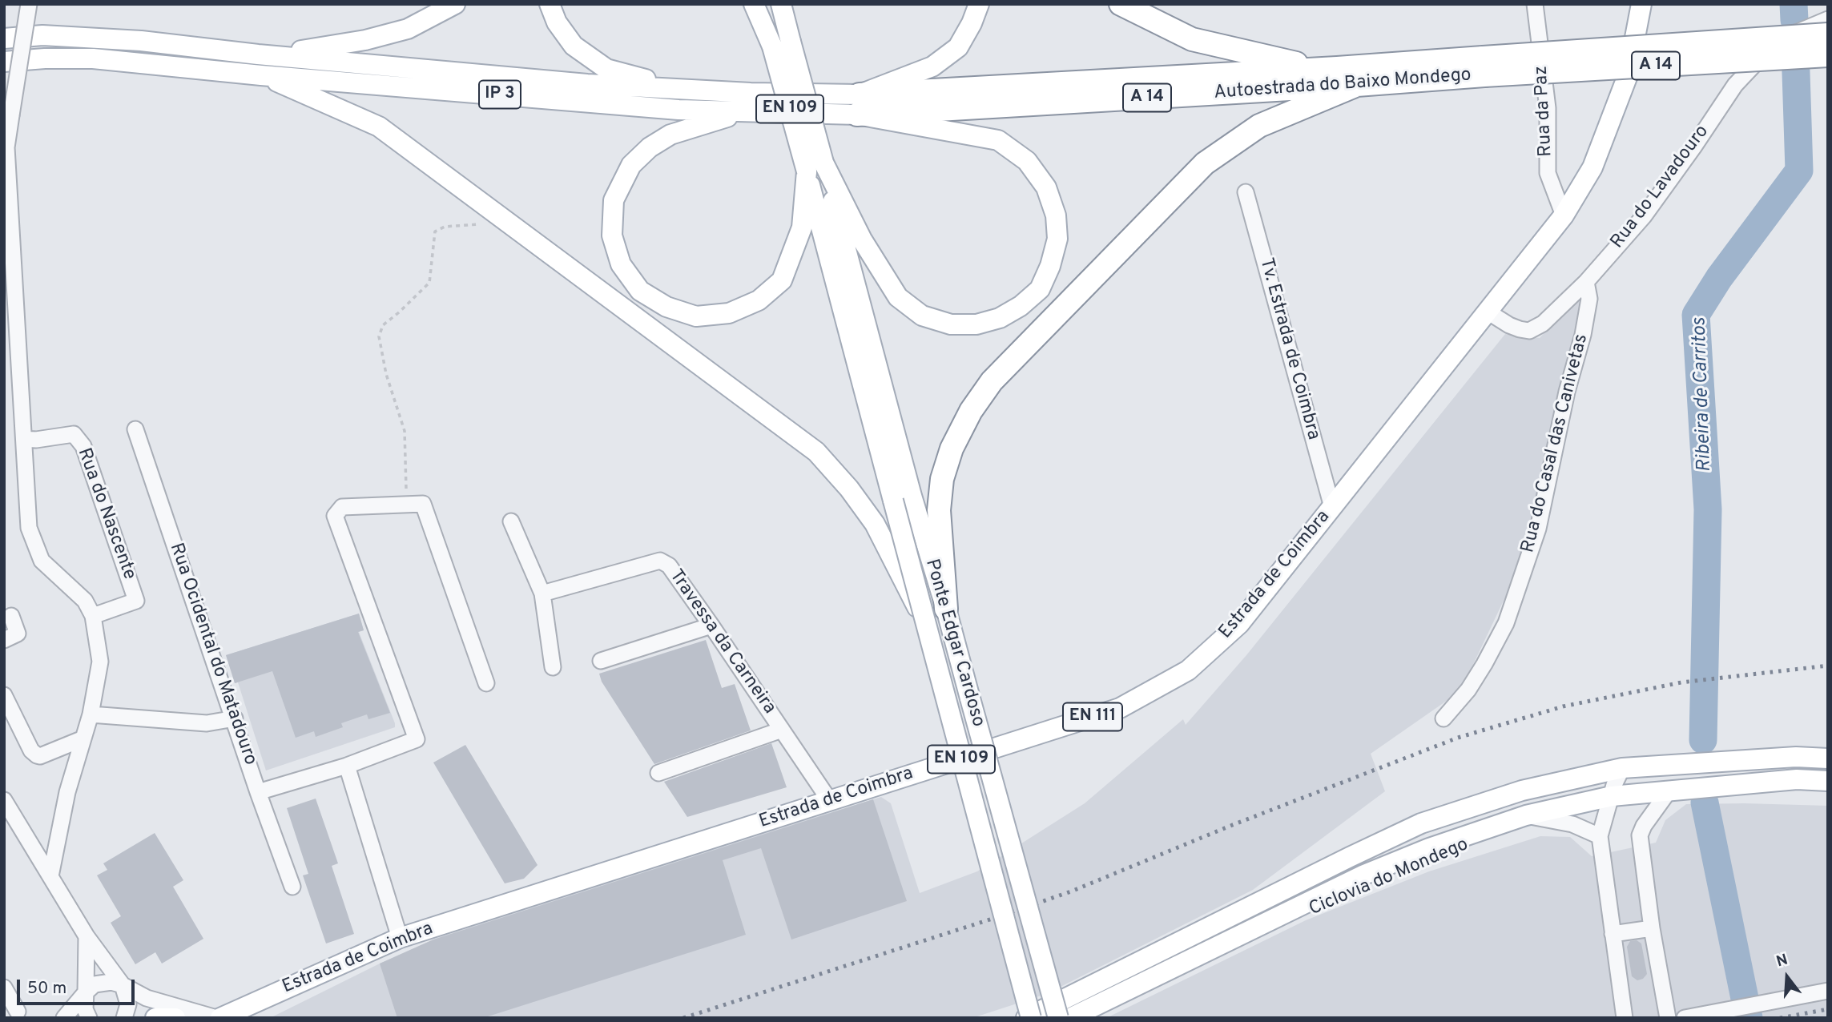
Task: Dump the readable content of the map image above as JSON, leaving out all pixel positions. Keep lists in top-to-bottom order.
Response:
{
  "streets": {
    "highway": ["A 14", "Autoestrada do Baixo Mondego"],
    "main road": [
      "IP 3",
      "EN 109",
      "Estrada de Coimbra",
      "Ponte Edgar Cardoso",
      "EN 111"
    ],
    "street": [
      "Rua da Paz",
      "Rua do Lavadouro",
      "Tv. Estrada de Coimbra",
      "Rua do Casal das Canivetas",
      "Rua do Nascente",
      "Travessa da Carneira",
      "Rua Ocidental do Matadouro"
    ]
  },
  "crossings": [
    ["Autoestrada do Baixo Mondego", "IP 3"],
    ["EN 109", "Ponte Edgar Cardoso"],
    ["Rua da Paz", "Estrada de Coimbra"],
    ["Rua do Lavadouro", "Rua do Casal das Canivetas"],
    ["Rua do Lavadouro", "Estrada de Coimbra"],
    ["Tv. Estrada de Coimbra", "Estrada de Coimbra"],
    ["Estrada de Coimbra", "Travessa da Carneira"]
  ],
  "water": ["Ribeira de Carritos"],
  "scale_bar": "50 m",
  "north": "top"
}
